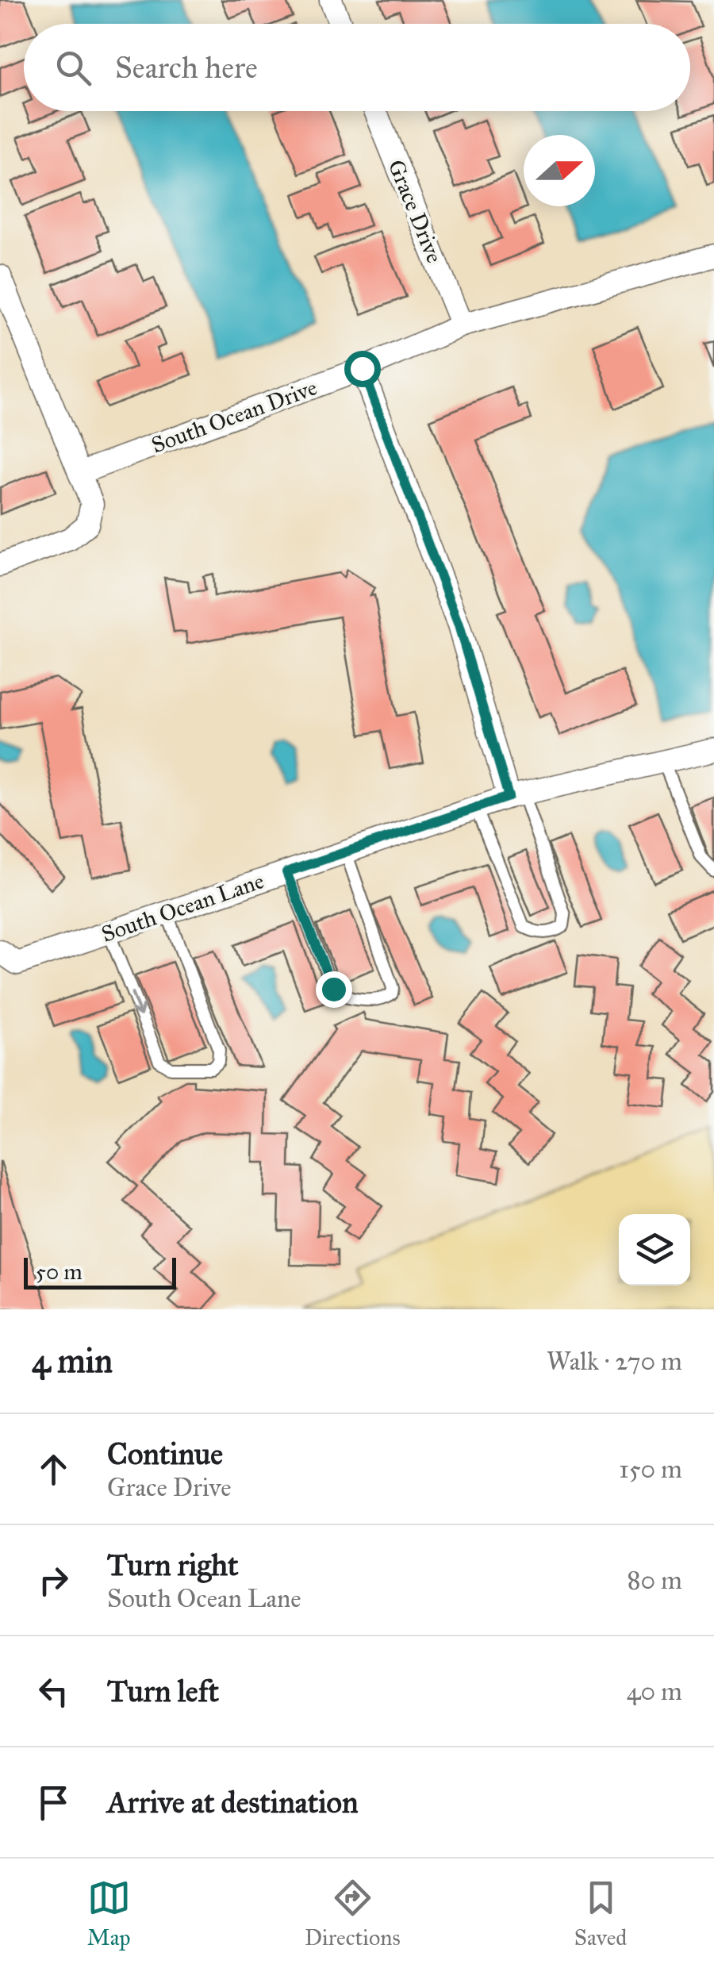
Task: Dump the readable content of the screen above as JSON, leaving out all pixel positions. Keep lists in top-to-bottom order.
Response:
{
  "streets": {
    "street": ["Grace Drive", "South Ocean Drive", "South Ocean Lane"]
  },
  "crossings": [
    ["Grace Drive", "South Ocean Drive"]
  ],
  "scale_bar": "50 m",
  "north": "right",
  "page": {
    "search": "Search here",
    "scale": "50 m",
    "heading": ["4 min", "Walk · 270 m"],
    "list": [
      ["Continue", "Grace Drive", "150 m"],
      ["Turn right", "South Ocean Lane", "80 m"],
      ["Turn left", "40 m"],
      "Arrive at destination"
    ],
    "nav": ["Map", "Directions", "Saved"]
  }
}
